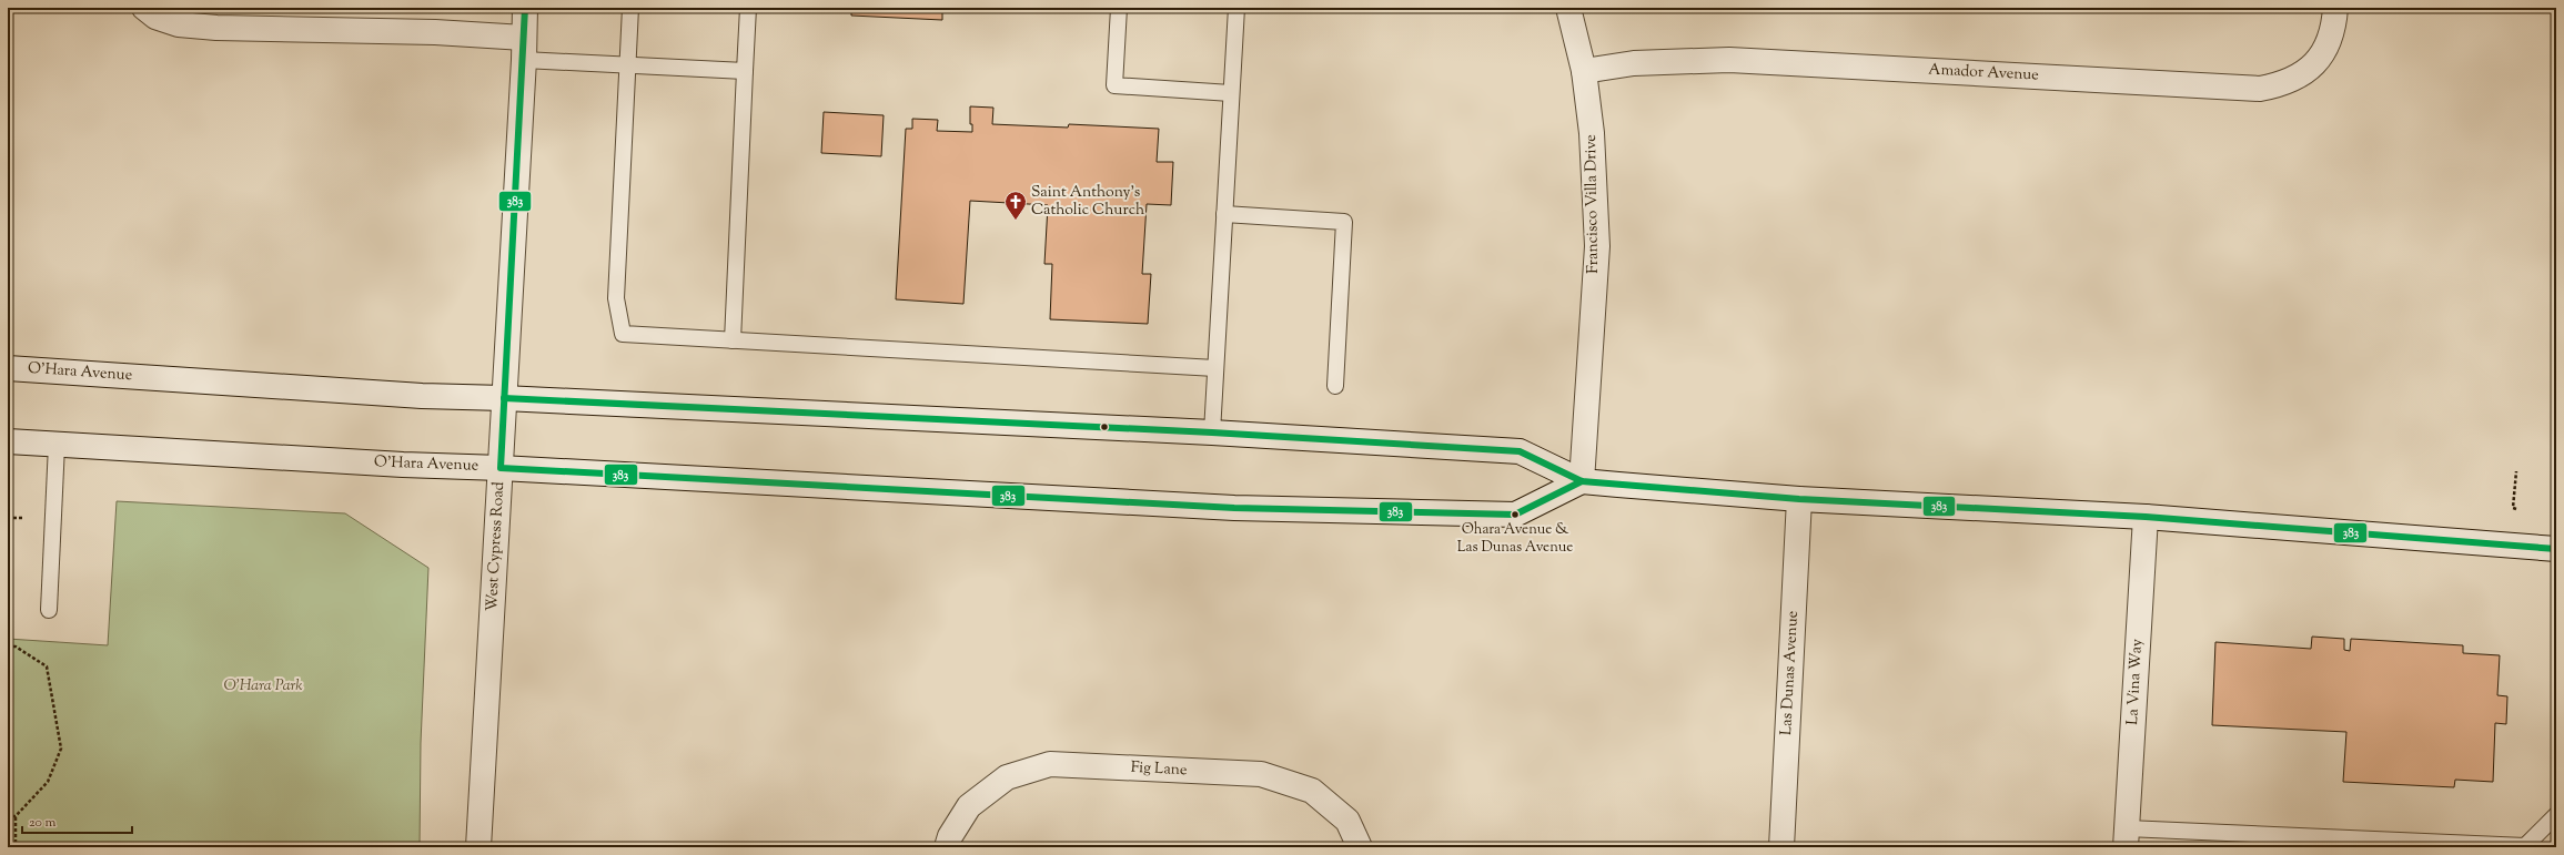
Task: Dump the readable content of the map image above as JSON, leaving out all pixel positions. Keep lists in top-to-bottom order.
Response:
{
  "streets": {
    "main road": [
      "Amador Avenue",
      "Francisco Villa Drive",
      "O'Hara Avenue",
      "West Cypress Road",
      "Las Dunas Avenue",
      "La Vina Way",
      "Fig Lane"
    ]
  },
  "crossings": [
    ["Amador Avenue", "Francisco Villa Drive"],
    ["Francisco Villa Drive", "O'Hara Avenue"],
    ["O'Hara Avenue", "West Cypress Road"],
    ["O'Hara Avenue", "Las Dunas Avenue"],
    ["O'Hara Avenue", "La Vina Way"]
  ],
  "parks": ["O'Hara Park"],
  "places": {
    "church": ["Saint Anthony's Catholic Church"],
    "other": ["Ohara Avenue & Las Dunas Avenue"]
  },
  "lines": ["transit line 383"],
  "scale_bar": "20 m"
}
